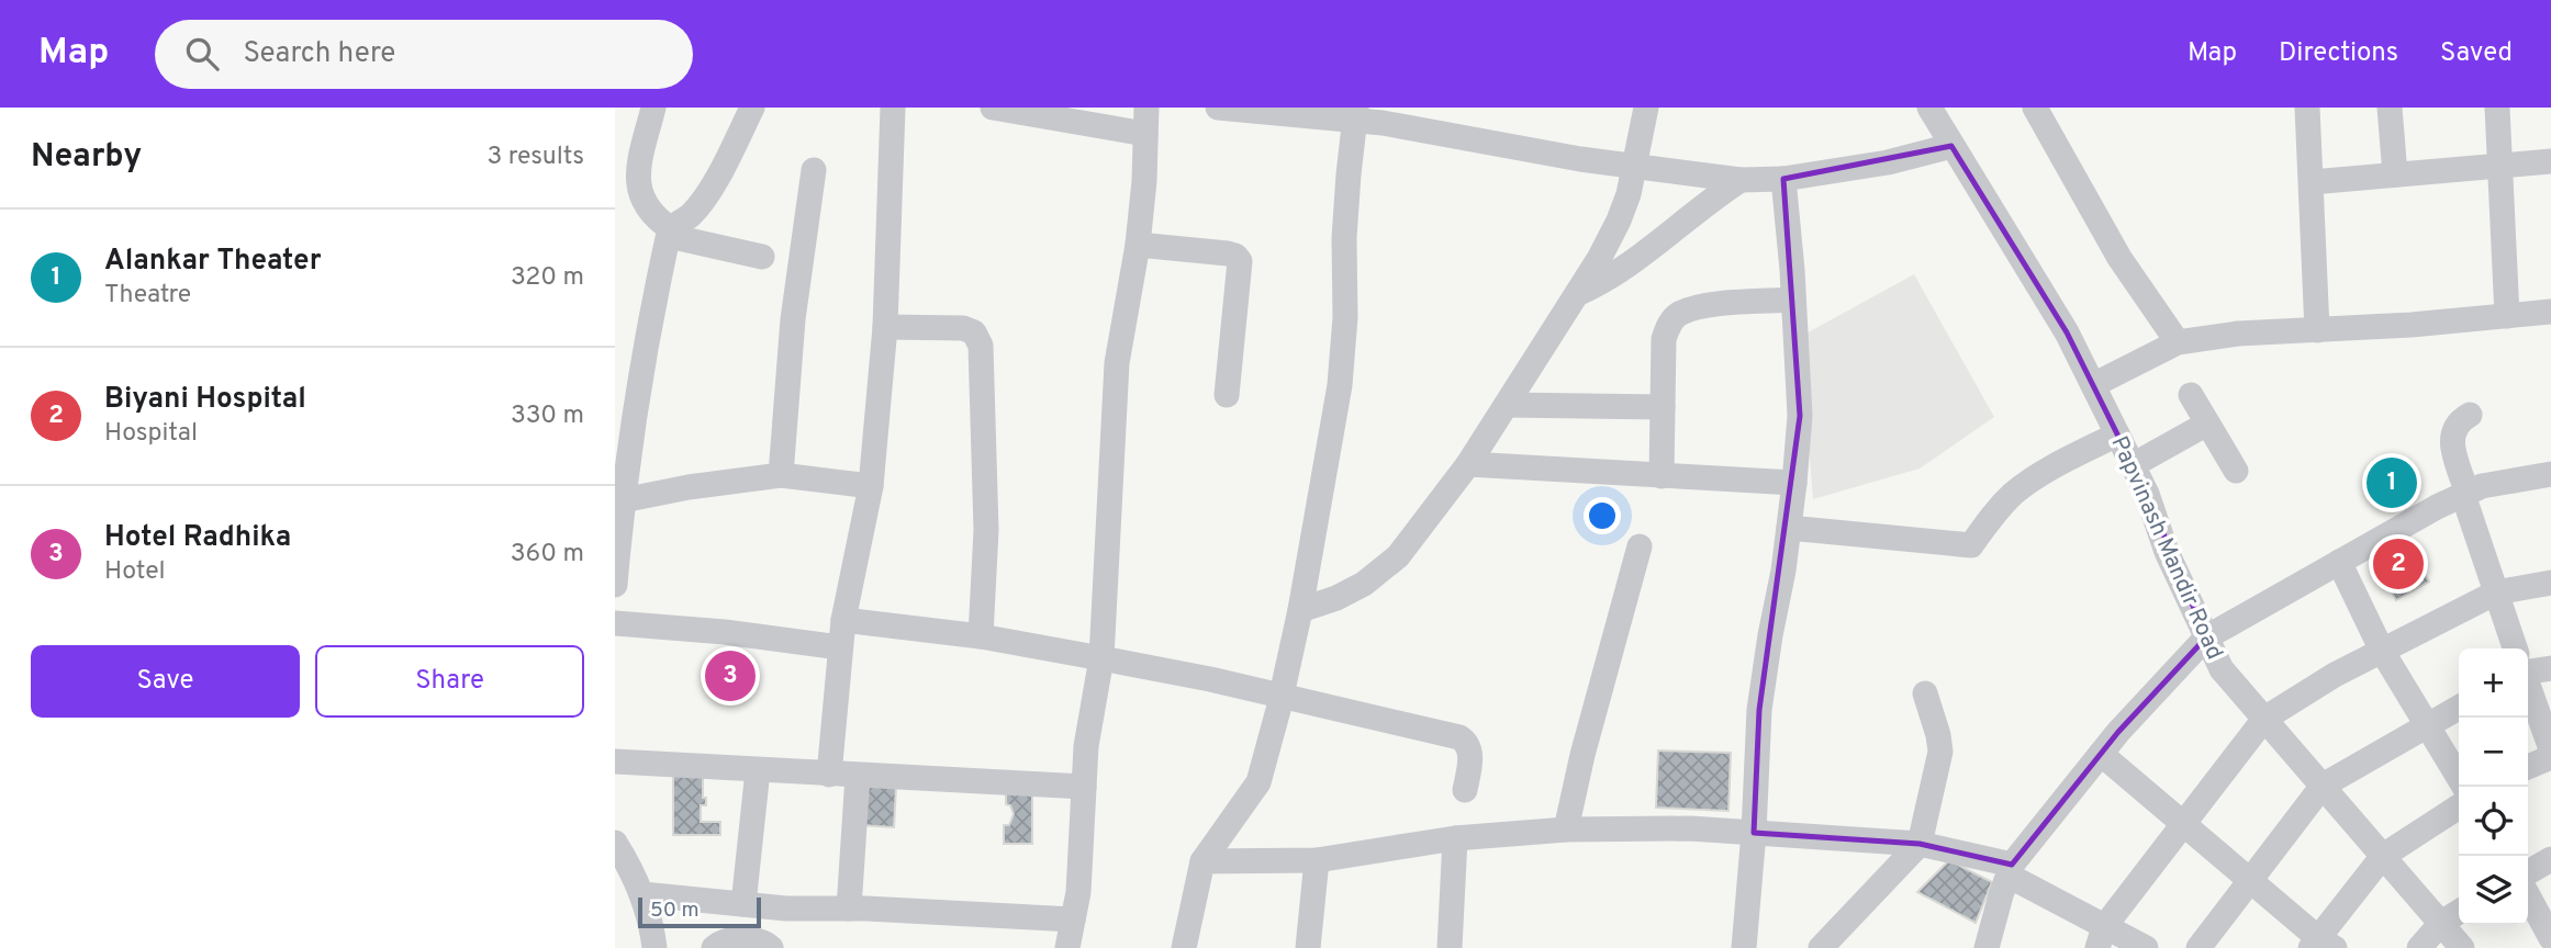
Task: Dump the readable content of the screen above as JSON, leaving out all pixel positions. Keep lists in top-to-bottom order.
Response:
{
  "streets": {
    "street": ["Papvinash Mandir Road"]
  },
  "scale_bar": "50 m",
  "page": {
    "header": "Map",
    "search": "Search here",
    "nav": ["Map", "Directions", "Saved"],
    "heading": ["Nearby", "3 results"],
    "list": [
      {
        "mark": "1",
        "name": "Alankar Theater",
        "note": "Theatre",
        "value": "320 m"
      },
      {
        "mark": "2",
        "name": "Biyani Hospital",
        "note": "Hospital",
        "value": "330 m"
      },
      {
        "mark": "3",
        "name": "Hotel Radhika",
        "note": "Hotel",
        "value": "360 m"
      }
    ],
    "pins": ["1", "2", "3"],
    "buttons": ["Save", "Share"],
    "map_buttons": ["+", "−"],
    "scale": "50 m"
  }
}
